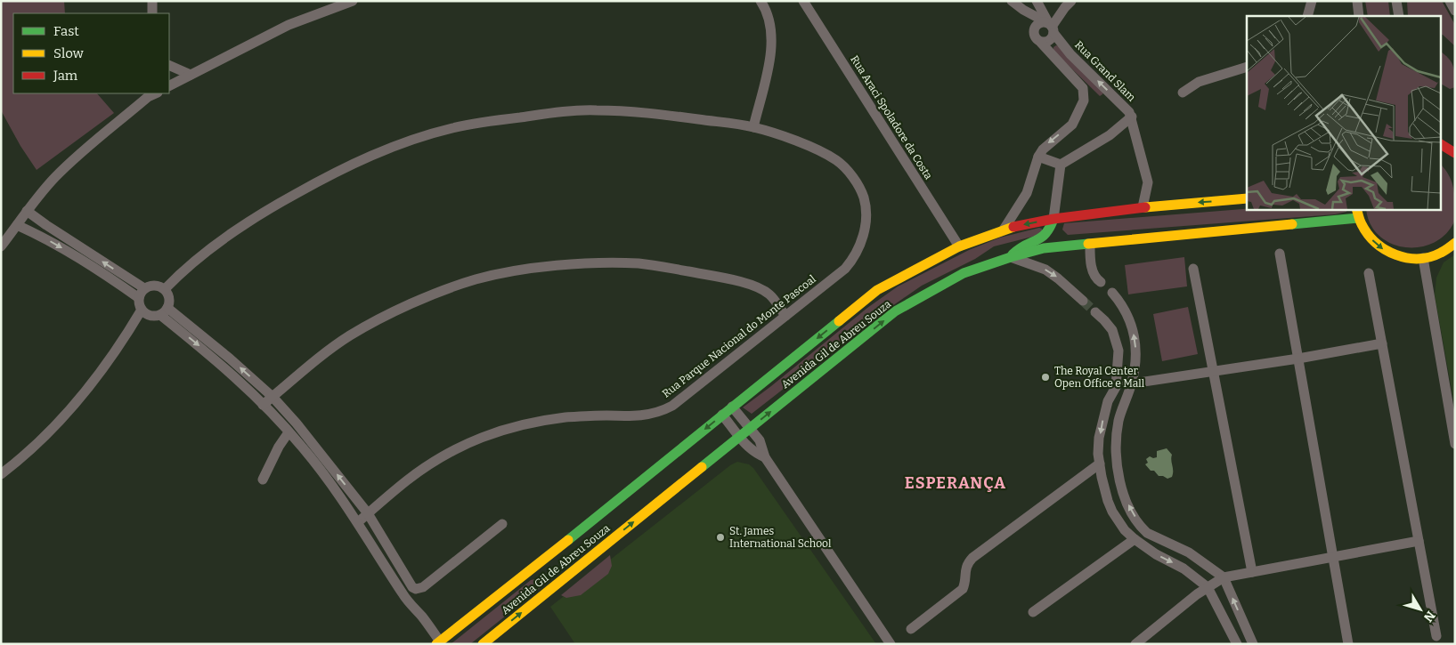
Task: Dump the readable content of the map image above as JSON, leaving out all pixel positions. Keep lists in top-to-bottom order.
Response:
{
  "streets": {
    "street": [
      "Rua Grand Slam",
      "Rua Araci Spoladore da Costa",
      "Rua Parque Nacional do Monte Pascoal",
      "Avenida Gil de Abreu Souza"
    ]
  },
  "crossings": [
    ["Rua Grand Slam", "Avenida Gil de Abreu Souza"],
    ["Rua Araci Spoladore da Costa", "Avenida Gil de Abreu Souza"]
  ],
  "one_way": ["Rua Grand Slam"],
  "districts": ["ESPERANÇA"],
  "places": ["The Royal Center Open Office e Mall", "St. James International School"],
  "legend": ["Fast", "Slow", "Jam"],
  "north": "bottom right"
}
